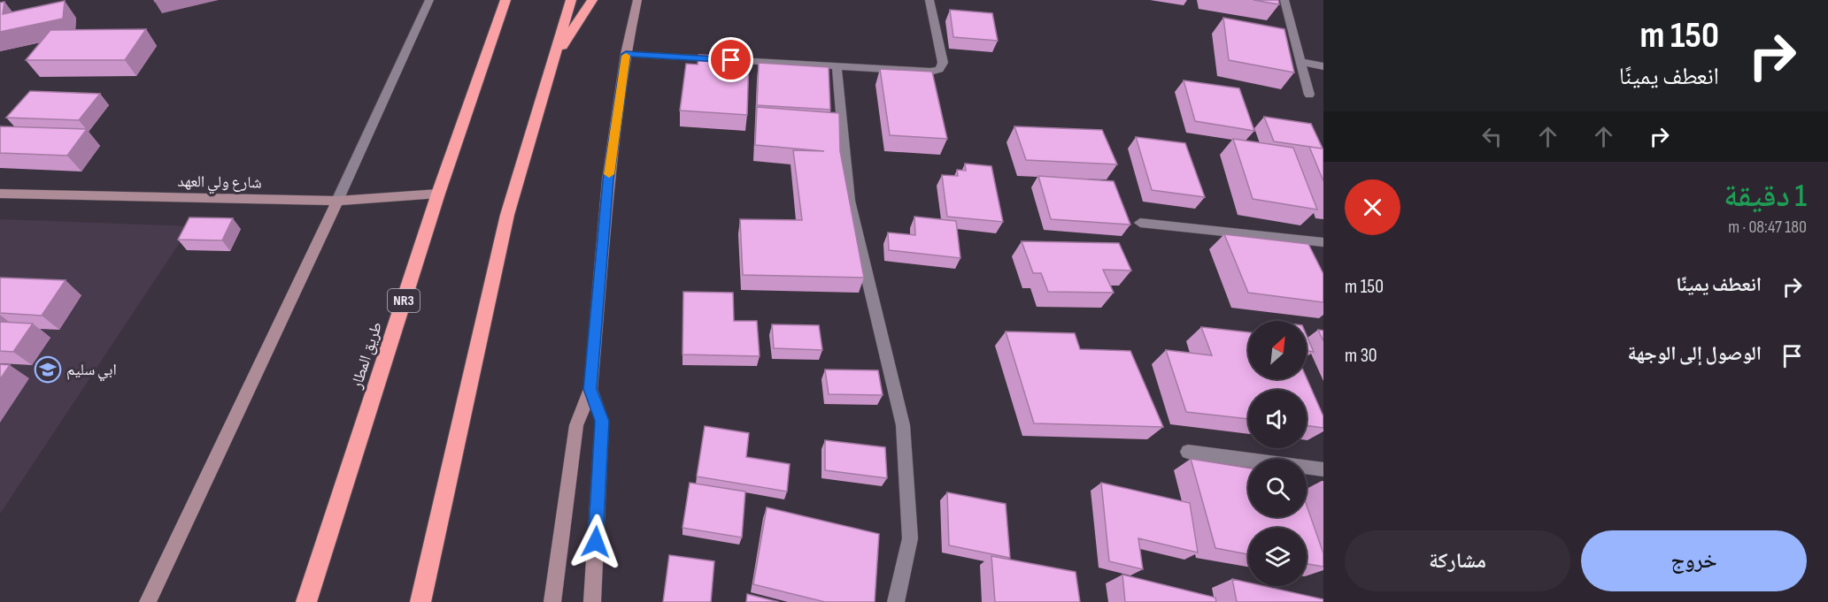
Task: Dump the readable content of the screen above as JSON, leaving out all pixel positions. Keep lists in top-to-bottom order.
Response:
{
  "streets": {
    "highway": ["NR3", "طريق المطار"],
    "street": ["شارع ولي العهد"]
  },
  "crossings": [
    ["شارع ولي العهد", "طريق المطار"]
  ],
  "places": {
    "school or university": ["ابي سليم"]
  },
  "north": "top right",
  "page": {
    "turn": ["150 m", "انعطف يمينًا"],
    "heading": ["1 دقيقة", "180 m · 08:47"],
    "list": [
      {
        "name": "انعطف يمينًا",
        "value": "150 m"
      },
      {
        "name": "الوصول إلى الوجهة",
        "value": "30 m"
      }
    ],
    "buttons": ["خروج", "مشاركة"]
  }
}
